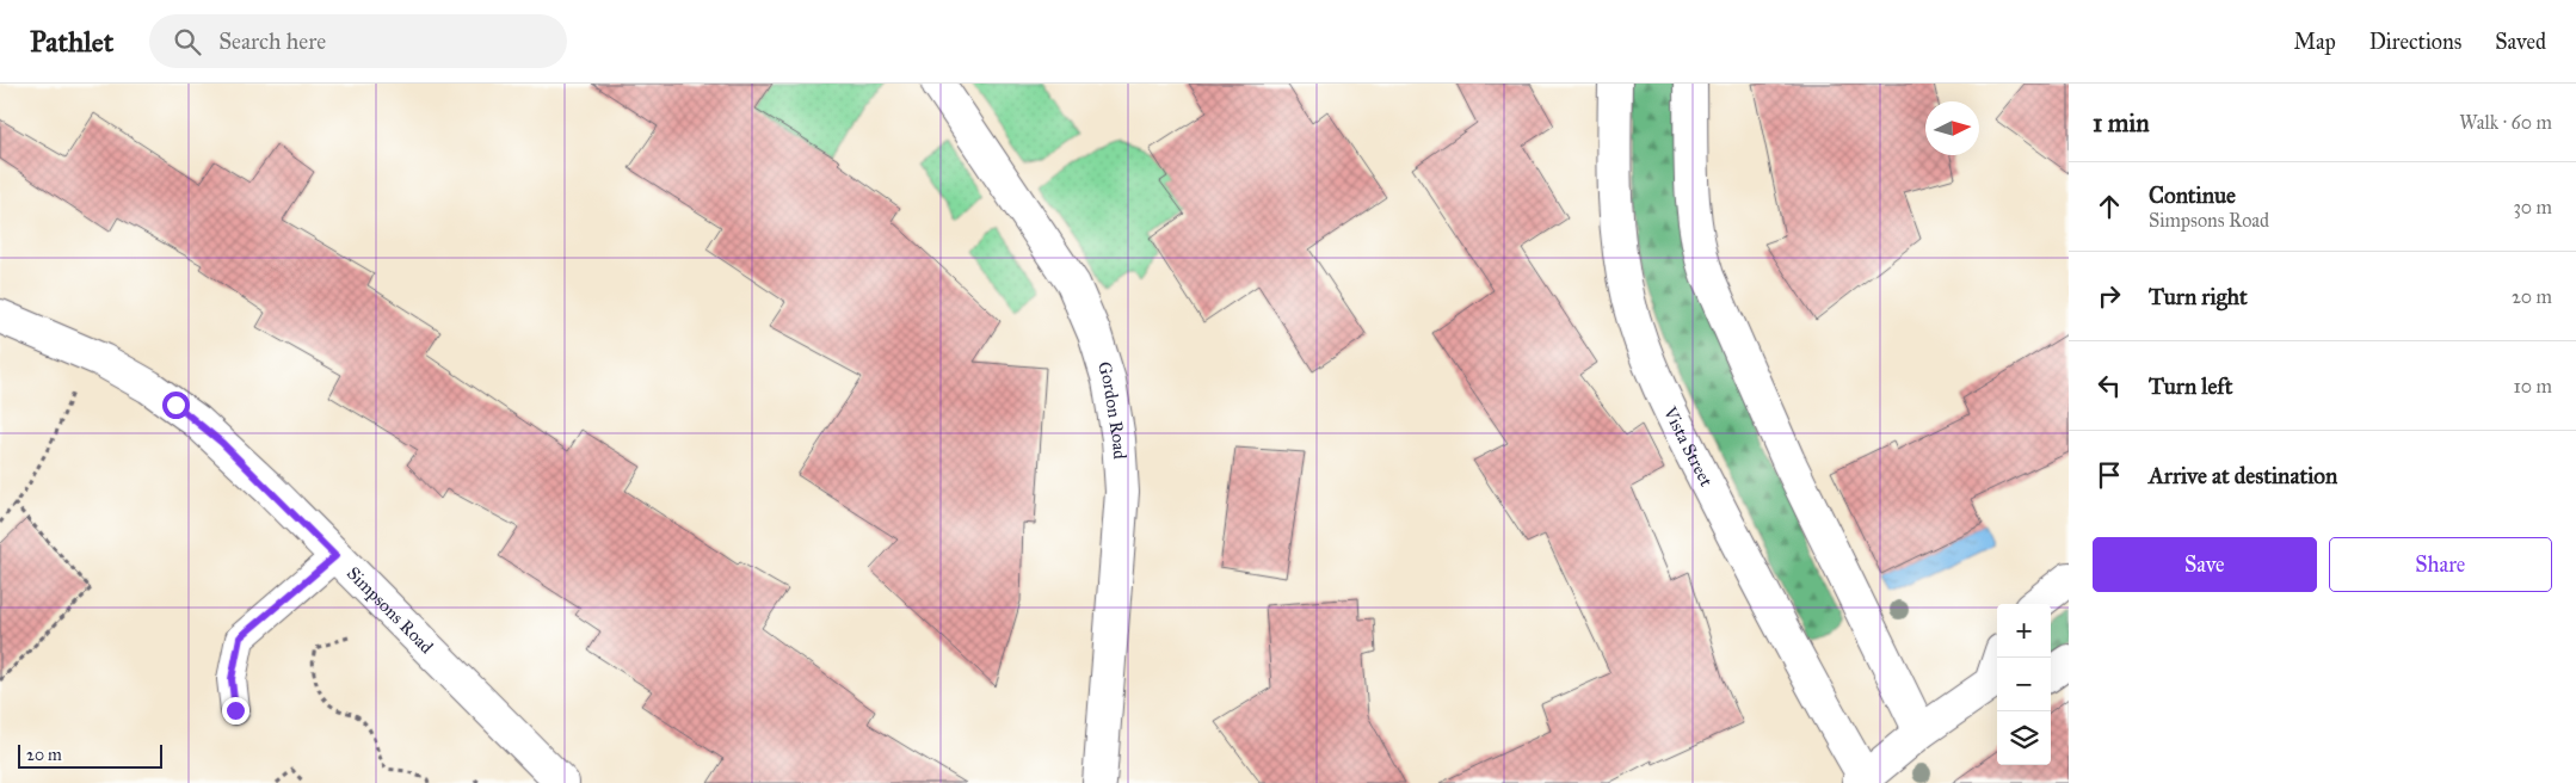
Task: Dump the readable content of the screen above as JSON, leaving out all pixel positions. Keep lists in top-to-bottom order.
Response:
{
  "streets": {
    "street": ["Gordon Road", "Vista Street", "Simpsons Road"]
  },
  "scale_bar": "20 m",
  "north": "right",
  "page": {
    "header": "Pathlet",
    "search": "Search here",
    "nav": ["Map", "Directions", "Saved"],
    "heading": ["1 min", "Walk · 60 m"],
    "list": [
      ["Continue", "Simpsons Road", "30 m"],
      ["Turn right", "20 m"],
      ["Turn left", "10 m"],
      "Arrive at destination"
    ],
    "buttons": ["Save", "Share"],
    "map_buttons": ["+", "−"],
    "scale": "20 m"
  }
}
